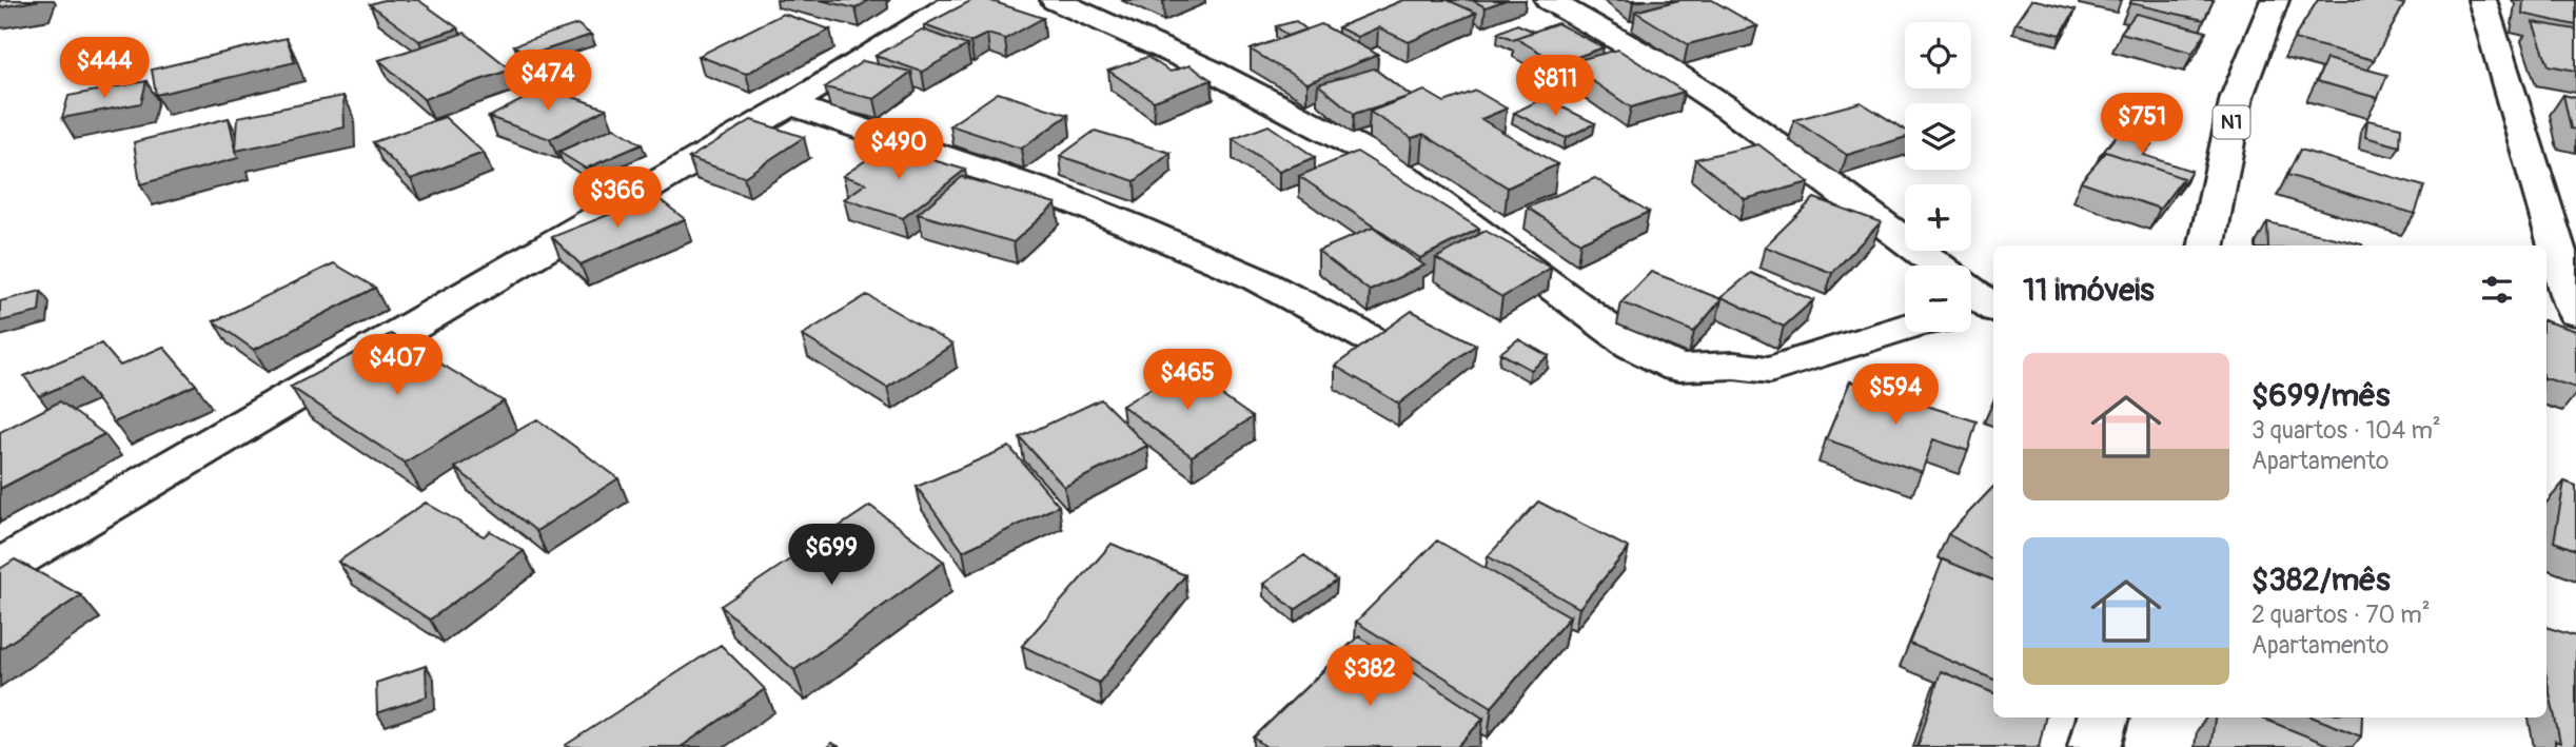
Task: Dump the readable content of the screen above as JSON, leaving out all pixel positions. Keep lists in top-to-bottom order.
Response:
{
  "streets": {
    "street": ["N1"]
  },
  "page": {
    "map_buttons": ["+", "−"],
    "price": [
      "$444",
      "$474",
      "$811",
      "$751",
      "$490",
      "$366",
      "$407",
      "$465",
      "$594",
      "$699",
      "$382"
    ],
    "heading": "11 imóveis",
    "list": [
      {
        "name": "$699/mês",
        "note": "3 quartos · 104 m² · Apartamento"
      },
      {
        "name": "$382/mês",
        "note": "2 quartos · 70 m² · Apartamento"
      }
    ]
  }
}
